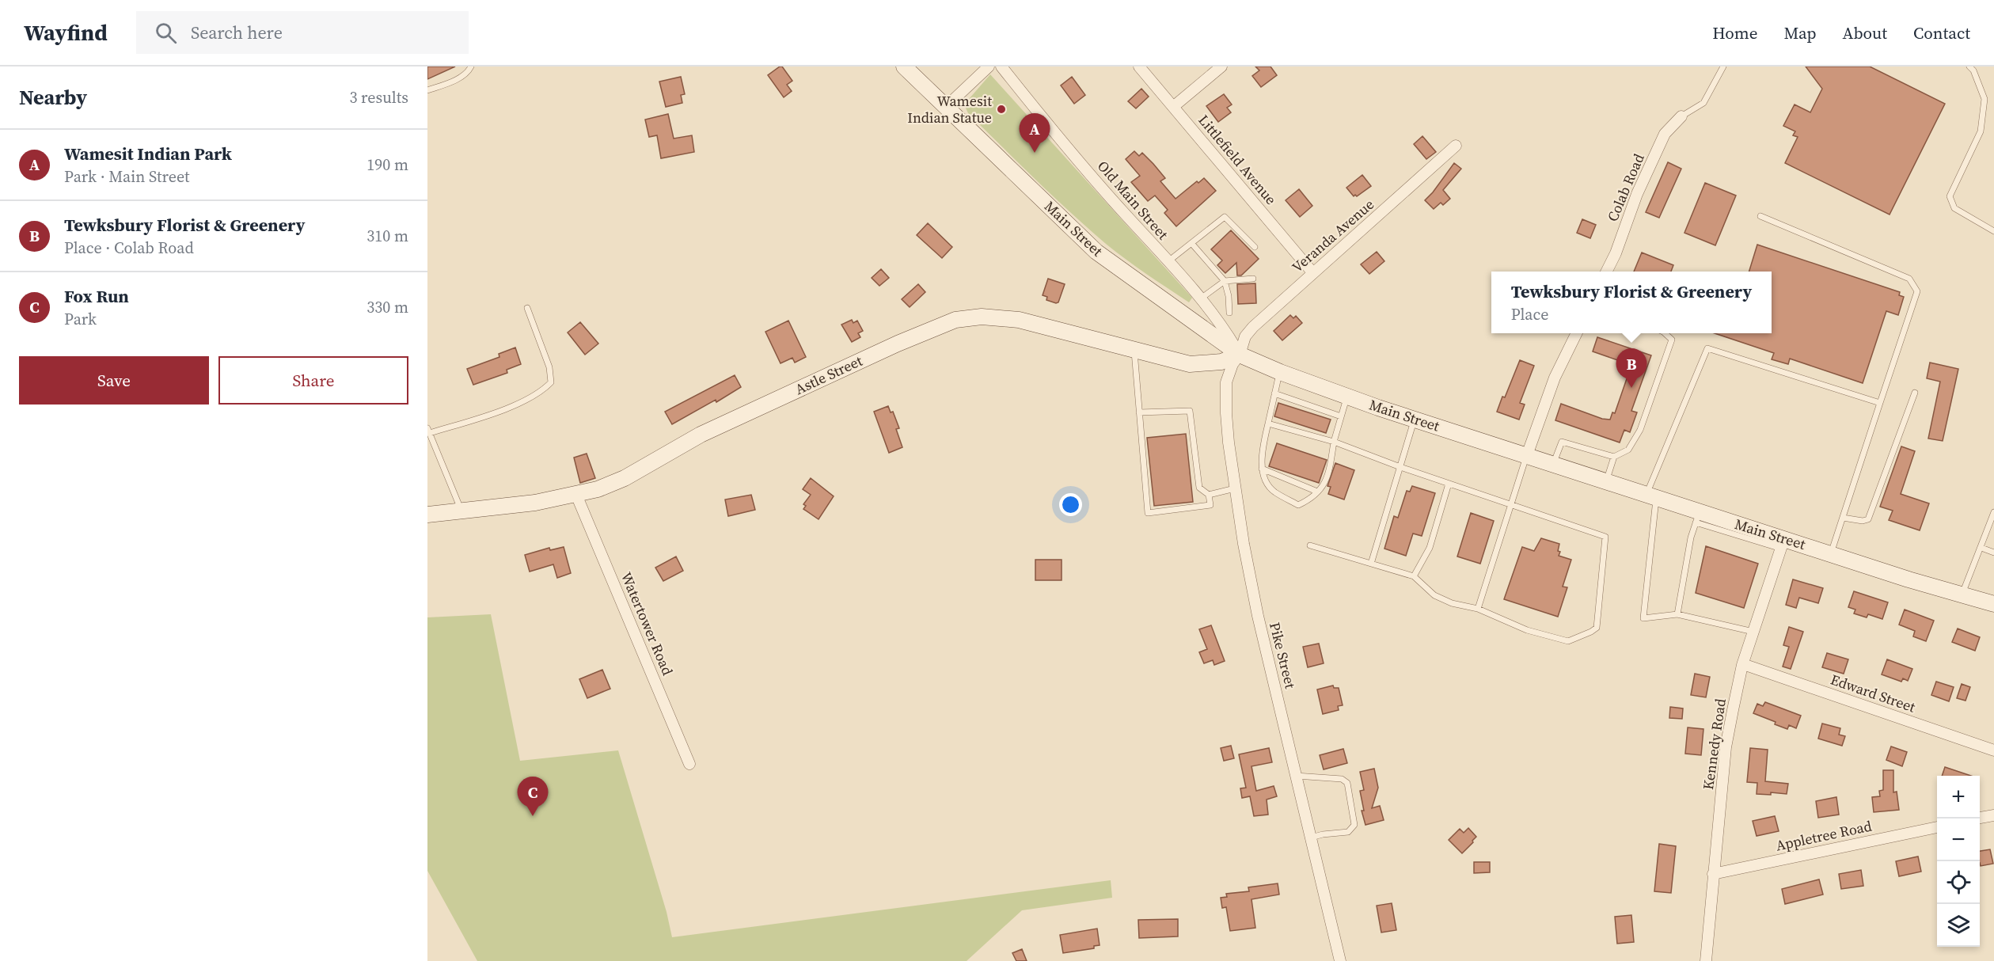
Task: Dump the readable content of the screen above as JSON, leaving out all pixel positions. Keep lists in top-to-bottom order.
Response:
{
  "streets": {
    "main road": ["Main Street", "Astle Street"],
    "street": [
      "Littlefield Avenue",
      "Colab Road",
      "Old Main Street",
      "Veranda Avenue",
      "Watertower Road",
      "Pike Street",
      "Edward Street",
      "Kennedy Road",
      "Appletree Road"
    ]
  },
  "crossings": [
    ["Littlefield Avenue", "Veranda Avenue"],
    ["Old Main Street", "Main Street"],
    ["Old Main Street", "Veranda Avenue"],
    ["Old Main Street", "Astle Street"],
    ["Old Main Street", "Pike Street"],
    ["Main Street", "Veranda Avenue"],
    ["Main Street", "Astle Street"],
    ["Main Street", "Pike Street"],
    ["Main Street", "Kennedy Road"],
    ["Veranda Avenue", "Astle Street"],
    ["Veranda Avenue", "Pike Street"],
    ["Astle Street", "Watertower Road"],
    ["Astle Street", "Pike Street"],
    ["Edward Street", "Kennedy Road"],
    ["Kennedy Road", "Appletree Road"]
  ],
  "places": ["Wamesit Indian Statue"],
  "page": {
    "header": "Wayfind",
    "search": "Search here",
    "nav": [
      "Home",
      "Map",
      "About",
      "Contact"
    ],
    "heading": ["Nearby", "3 results"],
    "pins": ["A", "B", "C"],
    "list": [
      {
        "mark": "A",
        "name": "Wamesit Indian Park",
        "note": "Park · Main Street",
        "value": "190 m"
      },
      {
        "mark": "B",
        "name": "Tewksbury Florist & Greenery",
        "note": "Place · Colab Road",
        "value": "310 m"
      },
      {
        "mark": "C",
        "name": "Fox Run",
        "note": "Park",
        "value": "330 m"
      }
    ],
    "popup": ["Tewksbury Florist & Greenery", "Place"],
    "buttons": ["Save", "Share"],
    "map_buttons": ["+", "−"]
  }
}
